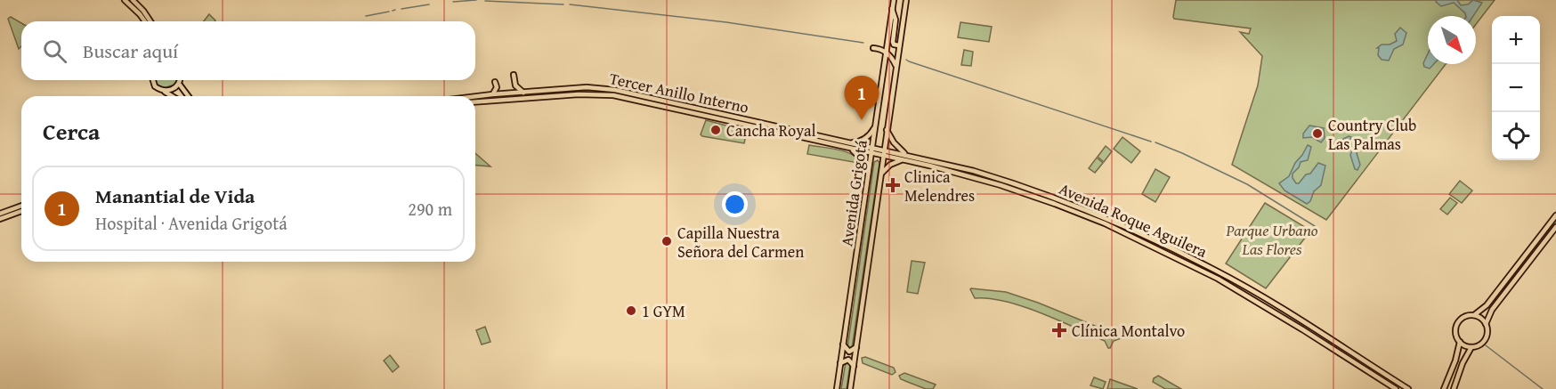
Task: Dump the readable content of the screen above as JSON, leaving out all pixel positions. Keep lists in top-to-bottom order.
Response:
{
  "streets": {
    "main road": ["Tercer Anillo Interno", "Avenida Grigotá", "Avenida Roque Aguilera"]
  },
  "crossings": [
    ["Tercer Anillo Interno", "Avenida Grigotá"],
    ["Tercer Anillo Interno", "Avenida Roque Aguilera"],
    ["Avenida Grigotá", "Avenida Roque Aguilera"]
  ],
  "parks": ["Parque Urbano Las Flores"],
  "places": {
    "other": [
      "Cancha Royal",
      "Country Club Las Palmas",
      "Capilla Nuestra Señora del Carmen",
      "1 GYM"
    ],
    "health": ["Clinica Melendres", "Clínica Montalvo"]
  },
  "north": "bottom right",
  "page": {
    "map_buttons": ["+", "−"],
    "search": "Buscar aquí",
    "pins": "1",
    "heading": "Cerca",
    "list": [
      {
        "mark": "1",
        "name": "Manantial de Vida",
        "note": "Hospital · Avenida Grigotá",
        "value": "290 m"
      }
    ]
  }
}
